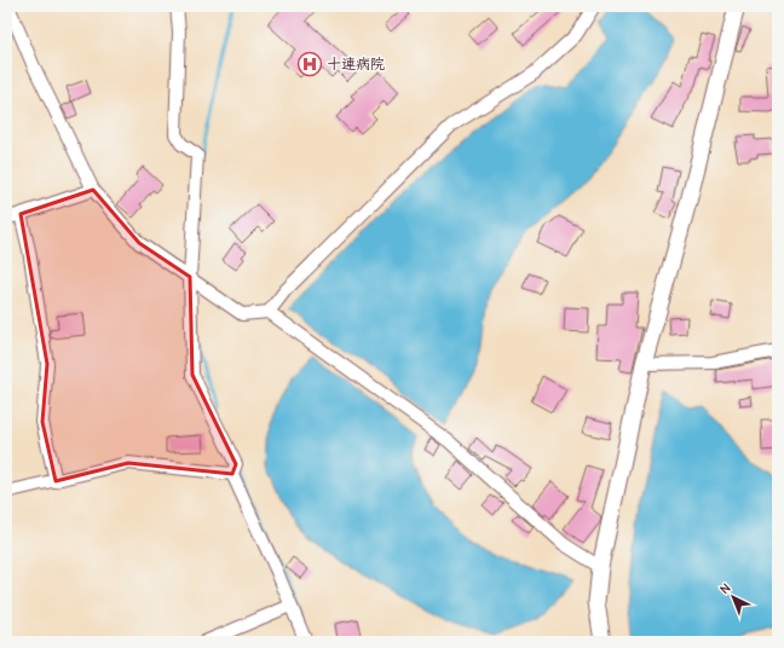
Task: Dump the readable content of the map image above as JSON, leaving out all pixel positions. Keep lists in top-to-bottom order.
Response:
{
  "places": {
    "hospital": ["十連病院"]
  },
  "north": "top left"
}
